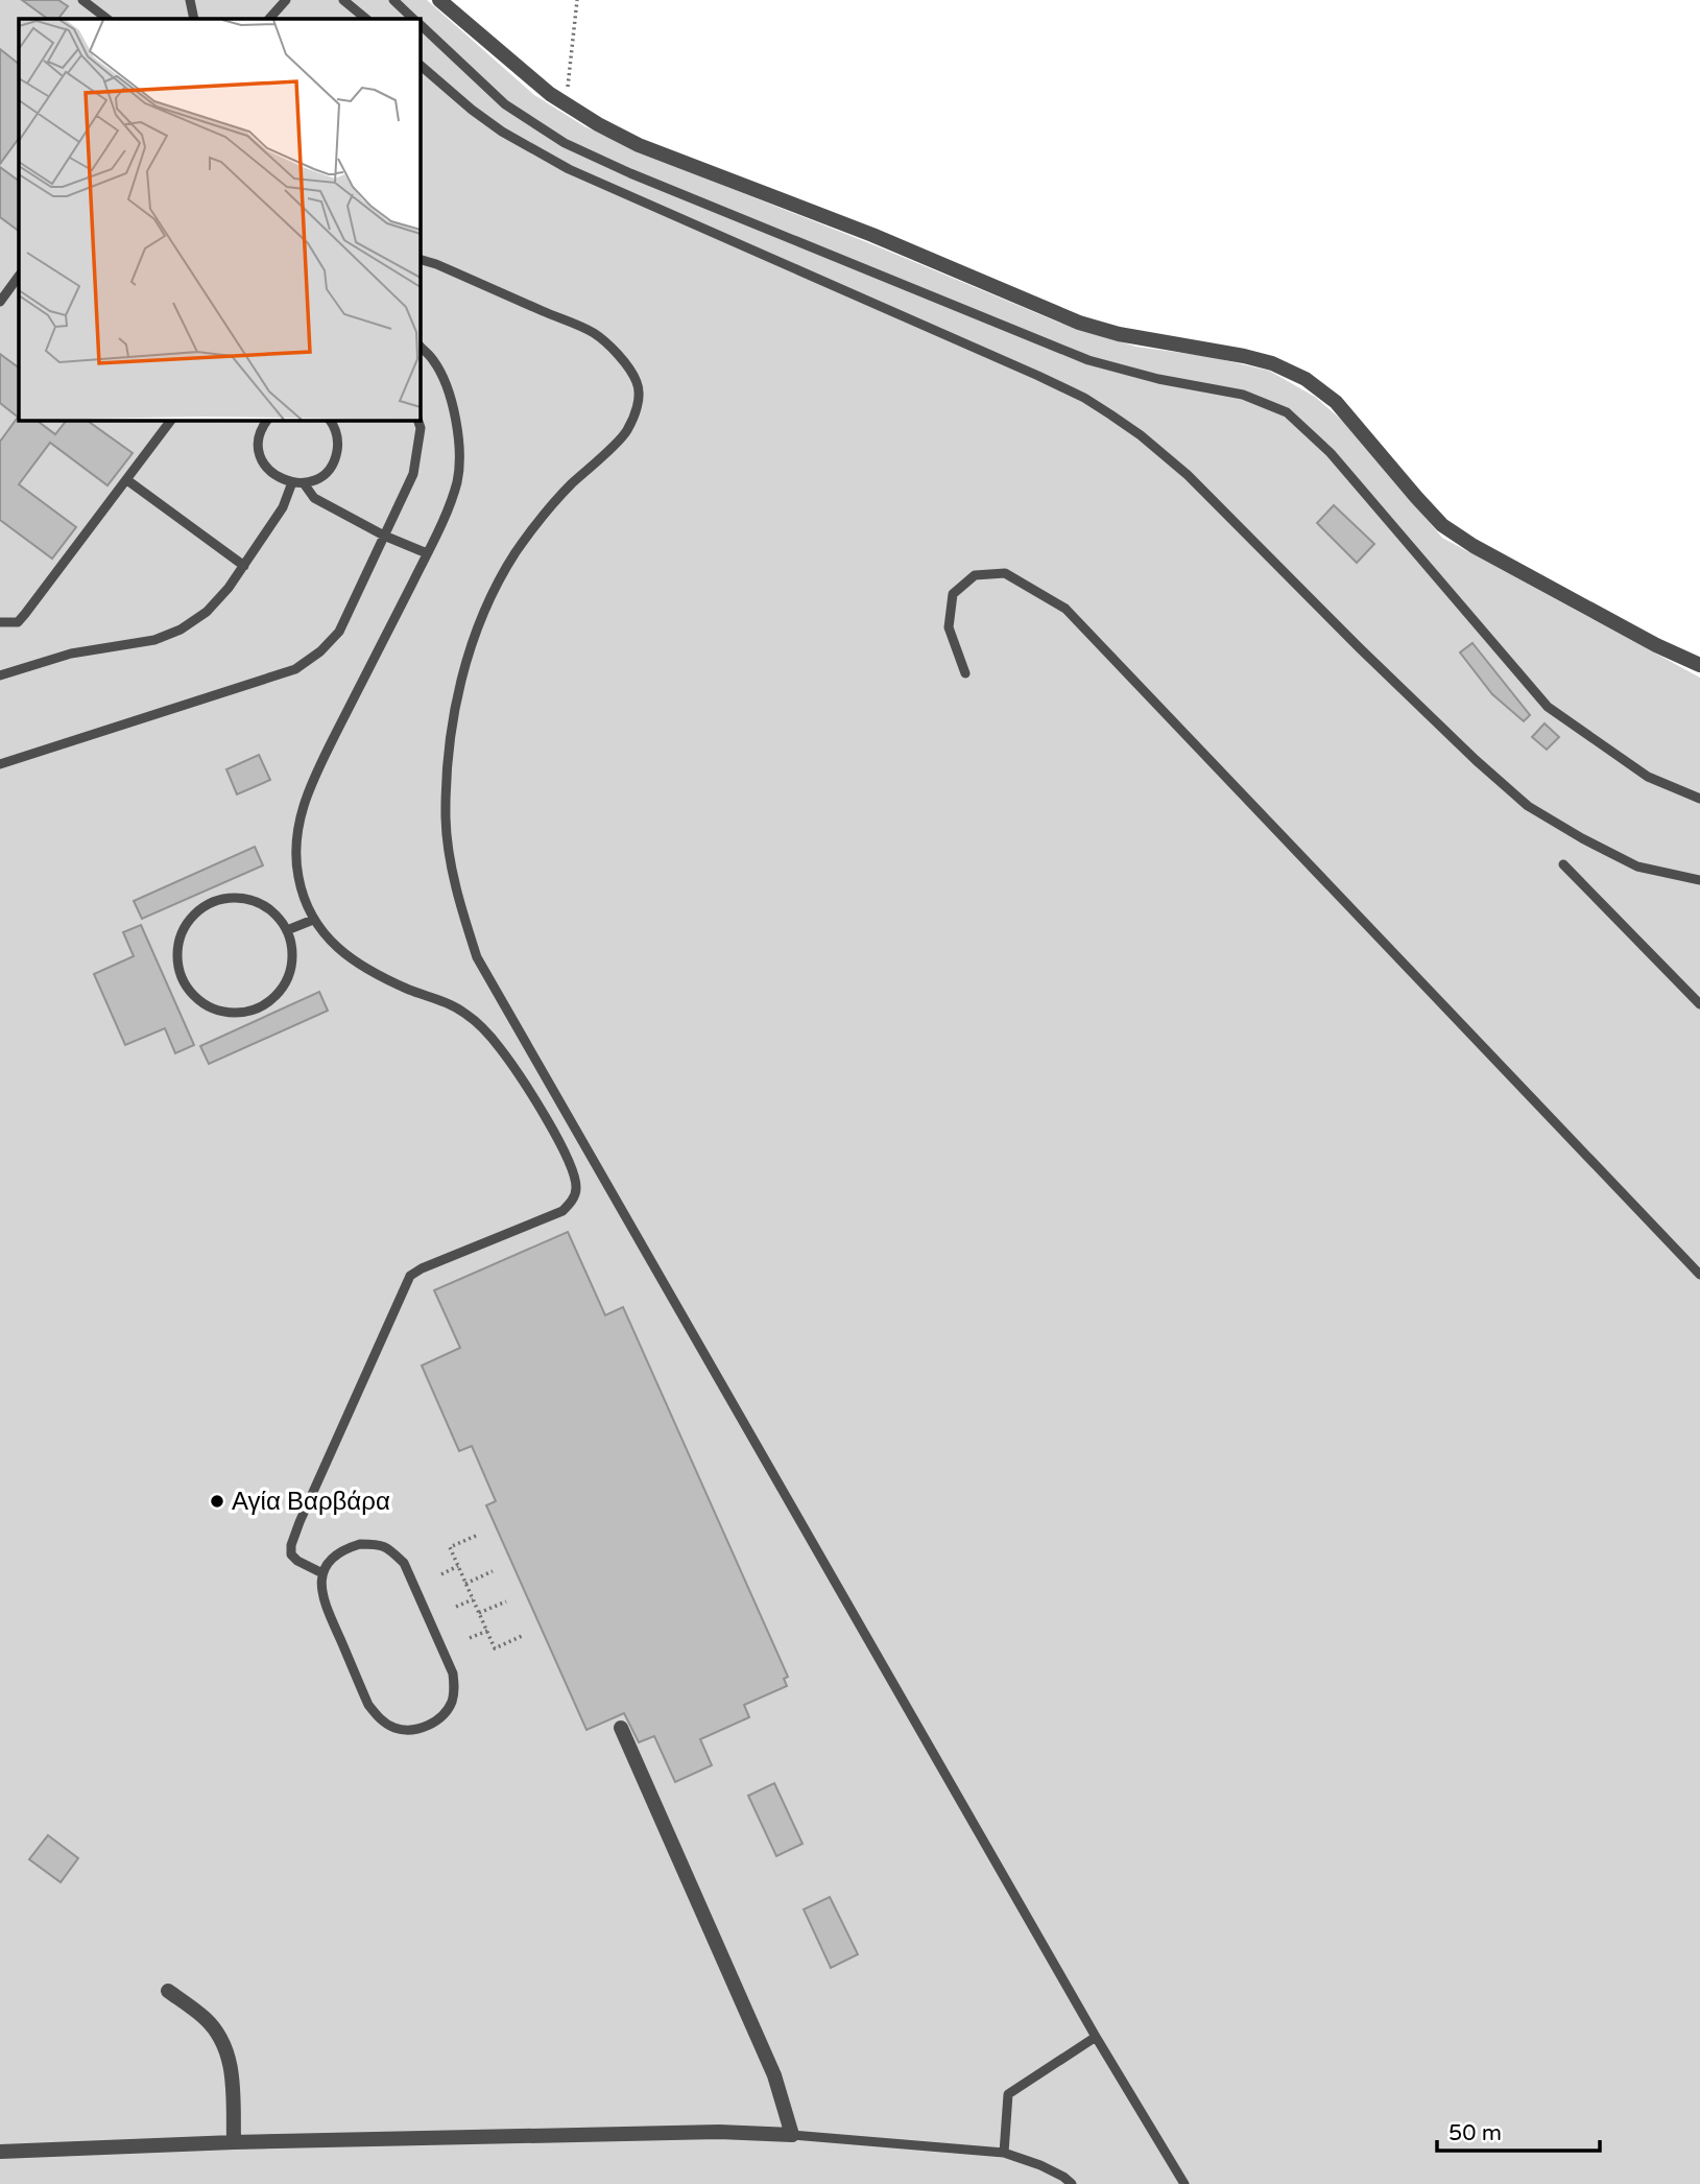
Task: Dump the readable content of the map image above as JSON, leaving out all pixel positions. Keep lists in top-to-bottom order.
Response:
{
  "places": ["Αγία Βαρβάρα"],
  "scale_bar": "50 m"
}
